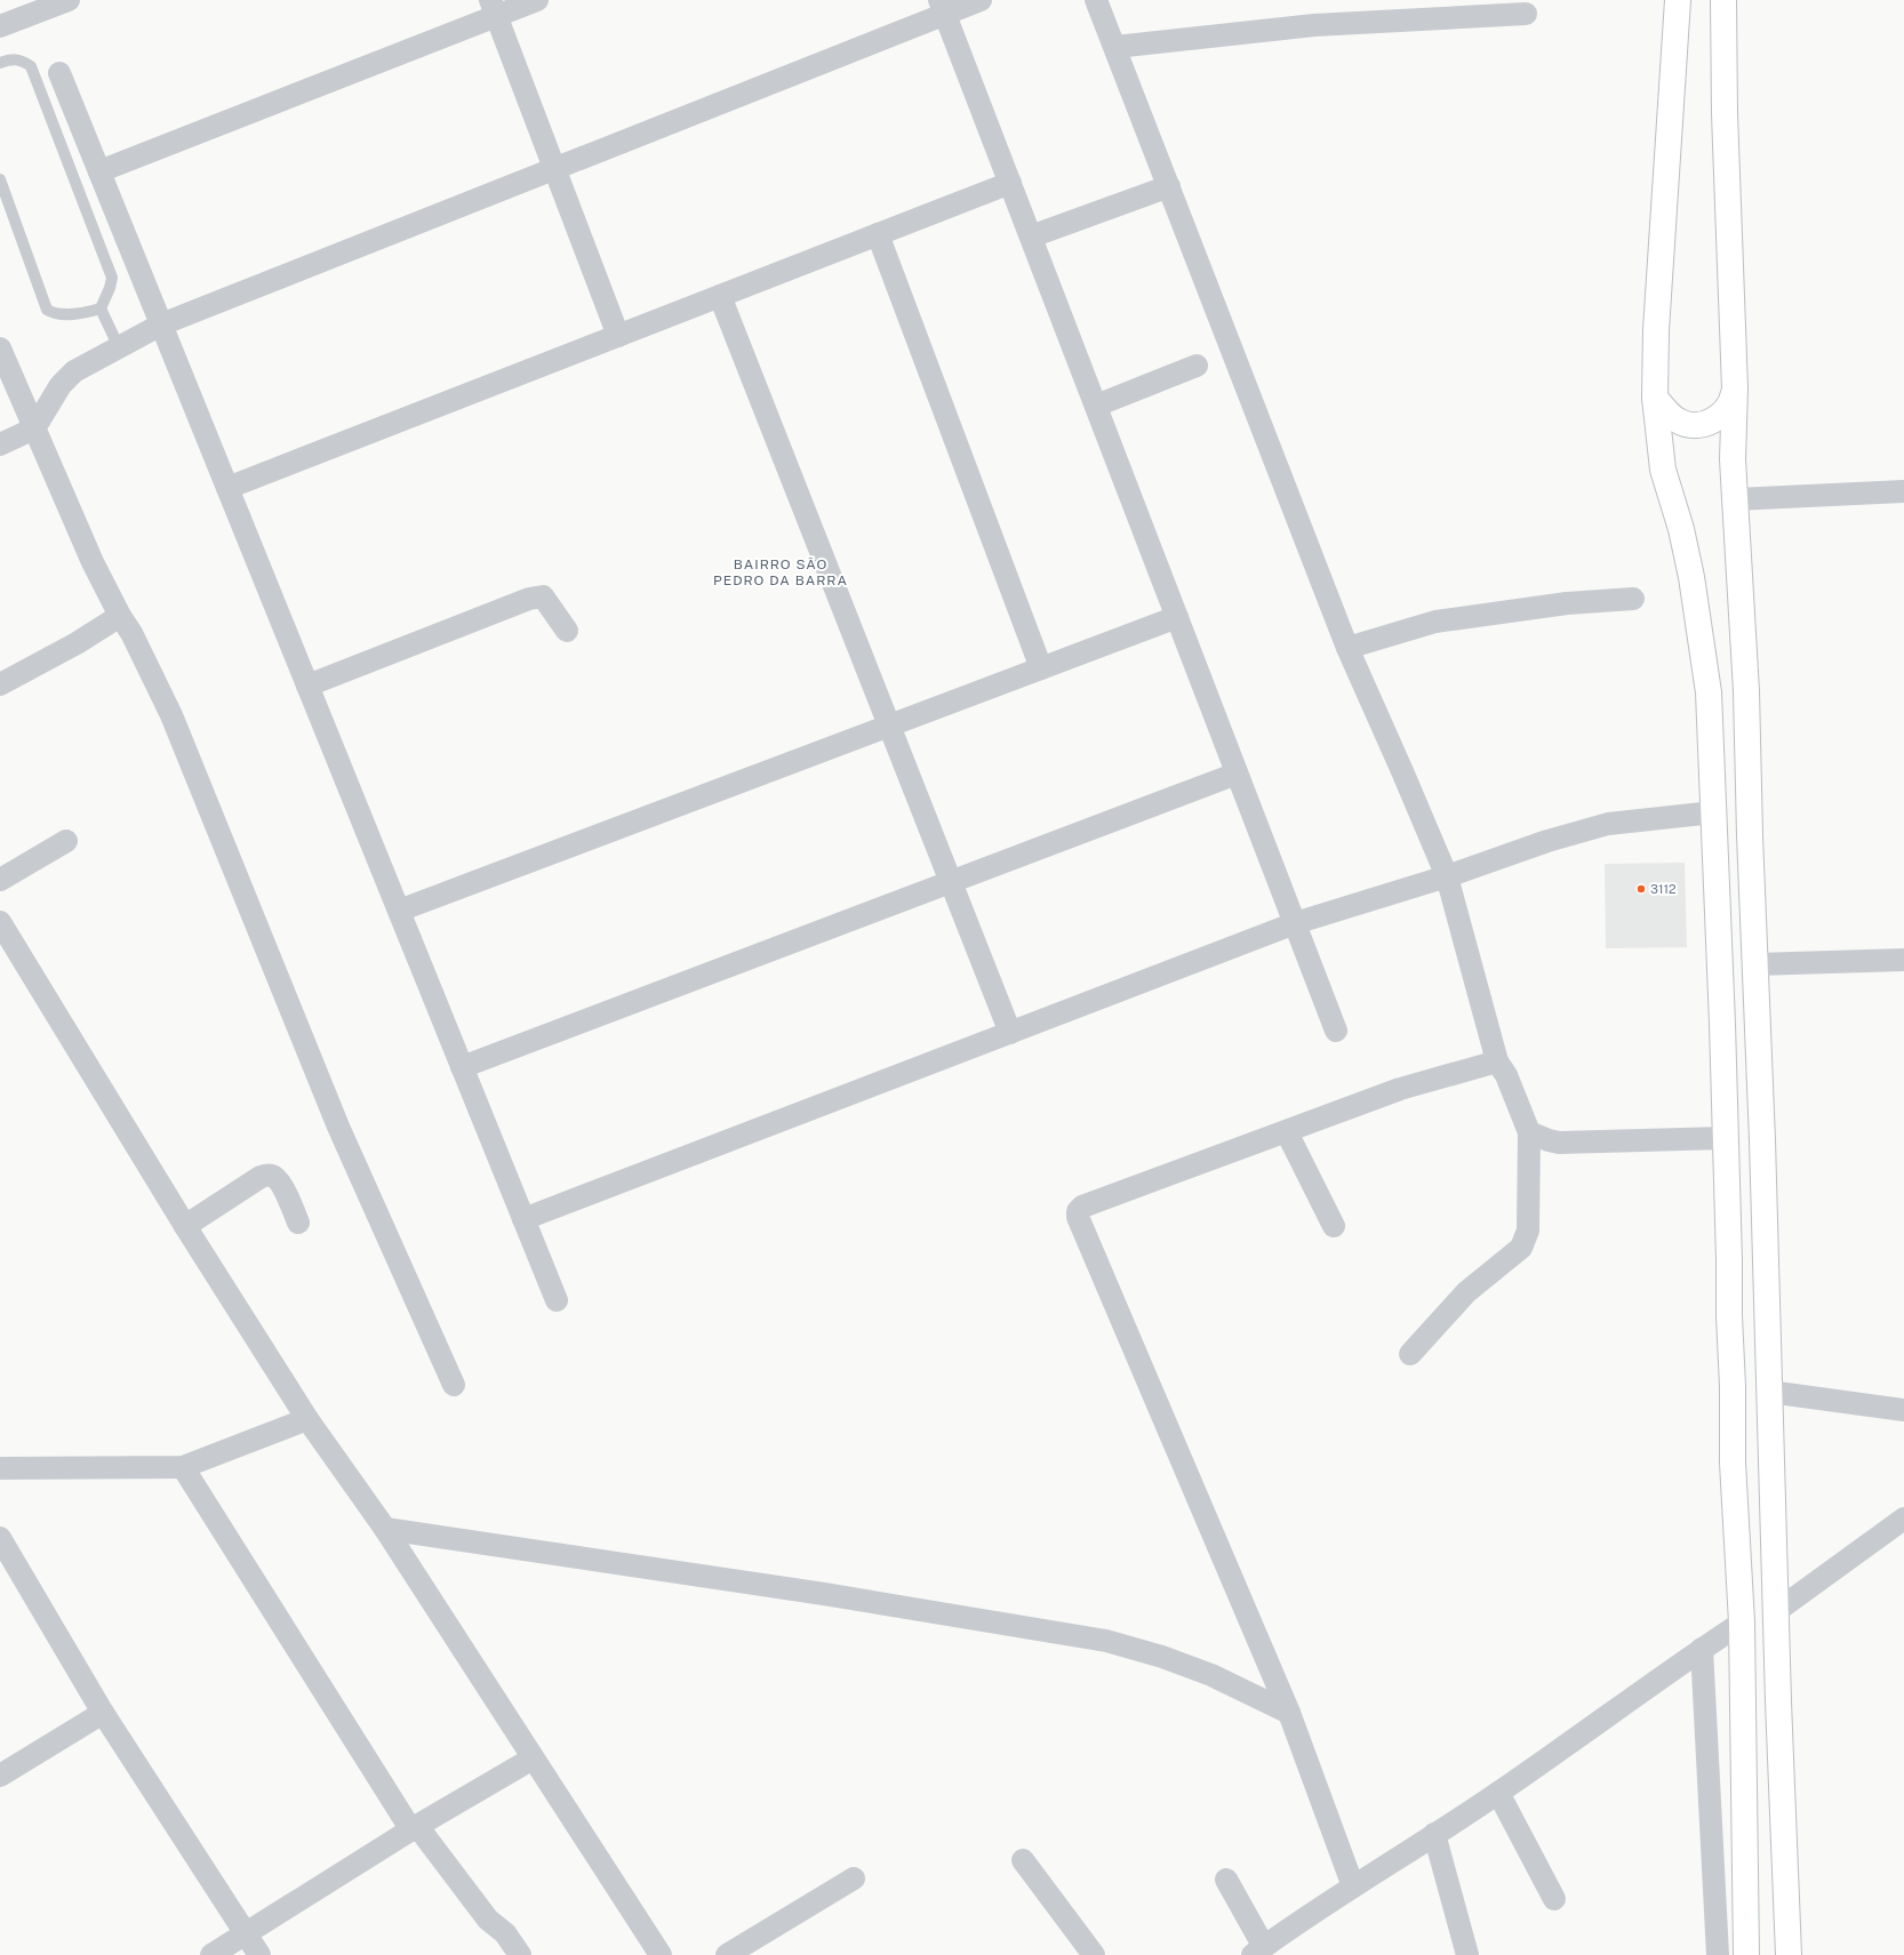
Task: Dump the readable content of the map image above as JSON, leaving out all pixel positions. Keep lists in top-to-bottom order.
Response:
{
  "districts": ["BAIRRO SÃO PEDRO DA BARRA"],
  "places": ["3112"]
}
